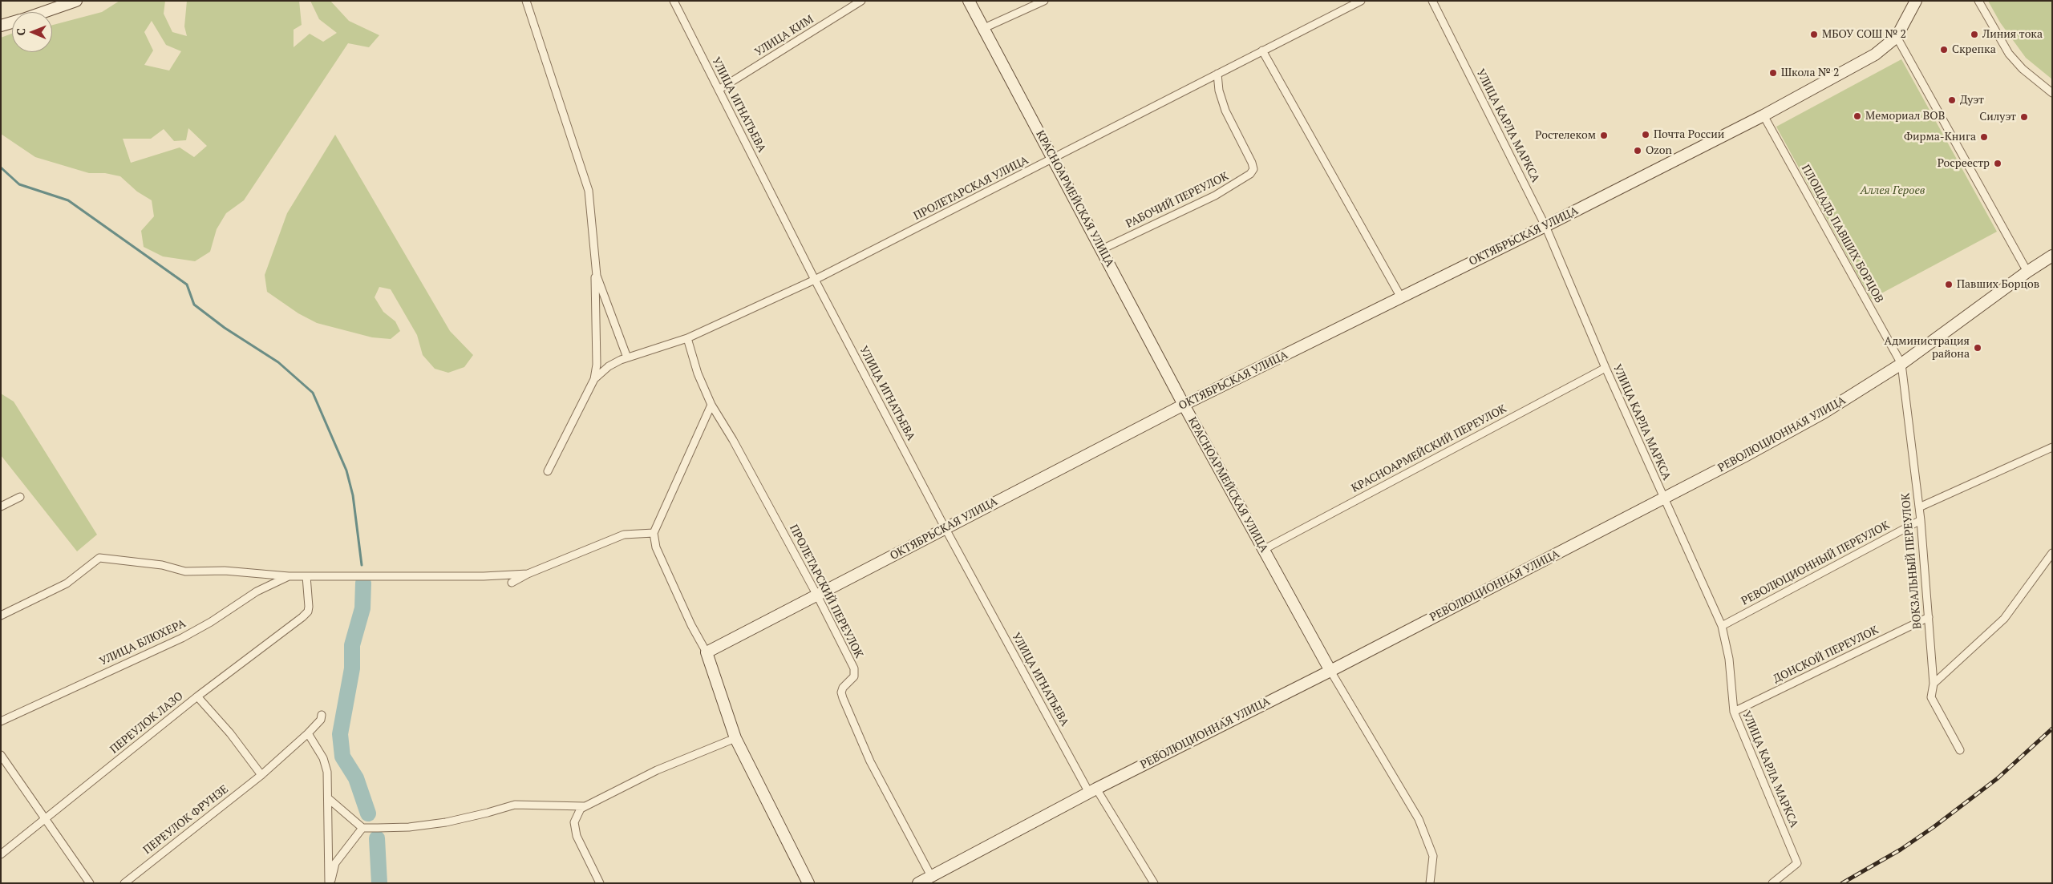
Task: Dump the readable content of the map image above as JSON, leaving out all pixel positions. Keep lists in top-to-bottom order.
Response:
{
  "streets": {
    "street": [
      "УЛИЦА КИМ",
      "УЛИЦА ИГНАТЬЕВА",
      "УЛИЦА КАРЛА МАРКСА",
      "ПРОЛЕТАРСКАЯ УЛИЦА",
      "КРАСНОАРМЕЙСКАЯ УЛИЦА",
      "РАБОЧИЙ ПЕРЕУЛОК",
      "ПЛОЩАДЬ ПАВШИХ БОРЦОВ",
      "ОКТЯБРЬСКАЯ УЛИЦА",
      "РЕВОЛЮЦИОННАЯ УЛИЦА",
      "КРАСНОАРМЕЙСКИЙ ПЕРЕУЛОК",
      "ВОКЗАЛЬНЫЙ ПЕРЕУЛОК",
      "РЕВОЛЮЦИОННЫЙ ПЕРЕУЛОК",
      "ПРОЛЕТАРСКИЙ ПЕРЕУЛОК",
      "УЛИЦА БЛЮХЕРА",
      "ДОНСКОЙ ПЕРЕУЛОК",
      "ПЕРЕУЛОК ЛАЗО",
      "ПЕРЕУЛОК ФРУНЗЕ"
    ]
  },
  "crossings": [
    ["УЛИЦА КИМ", "УЛИЦА ИГНАТЬЕВА"],
    ["УЛИЦА ИГНАТЬЕВА", "ПРОЛЕТАРСКАЯ УЛИЦА"],
    ["УЛИЦА ИГНАТЬЕВА", "ОКТЯБРЬСКАЯ УЛИЦА"],
    ["УЛИЦА ИГНАТЬЕВА", "РЕВОЛЮЦИОННАЯ УЛИЦА"],
    ["УЛИЦА КАРЛА МАРКСА", "ОКТЯБРЬСКАЯ УЛИЦА"],
    ["УЛИЦА КАРЛА МАРКСА", "РЕВОЛЮЦИОННАЯ УЛИЦА"],
    ["УЛИЦА КАРЛА МАРКСА", "КРАСНОАРМЕЙСКИЙ ПЕРЕУЛОК"],
    ["УЛИЦА КАРЛА МАРКСА", "РЕВОЛЮЦИОННЫЙ ПЕРЕУЛОК"],
    ["УЛИЦА КАРЛА МАРКСА", "ДОНСКОЙ ПЕРЕУЛОК"],
    ["ПРОЛЕТАРСКАЯ УЛИЦА", "КРАСНОАРМЕЙСКАЯ УЛИЦА"],
    ["ПРОЛЕТАРСКАЯ УЛИЦА", "РАБОЧИЙ ПЕРЕУЛОК"],
    ["ПРОЛЕТАРСКАЯ УЛИЦА", "ПРОЛЕТАРСКИЙ ПЕРЕУЛОК"],
    ["КРАСНОАРМЕЙСКАЯ УЛИЦА", "РАБОЧИЙ ПЕРЕУЛОК"],
    ["КРАСНОАРМЕЙСКАЯ УЛИЦА", "ОКТЯБРЬСКАЯ УЛИЦА"],
    ["КРАСНОАРМЕЙСКАЯ УЛИЦА", "РЕВОЛЮЦИОННАЯ УЛИЦА"],
    ["КРАСНОАРМЕЙСКАЯ УЛИЦА", "КРАСНОАРМЕЙСКИЙ ПЕРЕУЛОК"],
    ["ПЛОЩАДЬ ПАВШИХ БОРЦОВ", "ОКТЯБРЬСКАЯ УЛИЦА"],
    ["ПЛОЩАДЬ ПАВШИХ БОРЦОВ", "РЕВОЛЮЦИОННАЯ УЛИЦА"],
    ["ПЛОЩАДЬ ПАВШИХ БОРЦОВ", "ВОКЗАЛЬНЫЙ ПЕРЕУЛОК"],
    ["ОКТЯБРЬСКАЯ УЛИЦА", "ПРОЛЕТАРСКИЙ ПЕРЕУЛОК"],
    ["РЕВОЛЮЦИОННАЯ УЛИЦА", "ВОКЗАЛЬНЫЙ ПЕРЕУЛОК"],
    ["РЕВОЛЮЦИОННАЯ УЛИЦА", "ПРОЛЕТАРСКИЙ ПЕРЕУЛОК"],
    ["ВОКЗАЛЬНЫЙ ПЕРЕУЛОК", "РЕВОЛЮЦИОННЫЙ ПЕРЕУЛОК"],
    ["ВОКЗАЛЬНЫЙ ПЕРЕУЛОК", "ДОНСКОЙ ПЕРЕУЛОК"]
  ],
  "parks": ["Аллея Героев"],
  "places": [
    "МБОУ СОШ № 2",
    "Линия тока",
    "Скрепка",
    "Школа № 2",
    "Дуэт",
    "Мемориал ВОВ",
    "Силуэт",
    "Почта России",
    "Ростелеком",
    "Фирма-Книга",
    "Ozon",
    "Росреестр",
    "Павших Борцов",
    "Администрация района"
  ],
  "north": "left"
}
